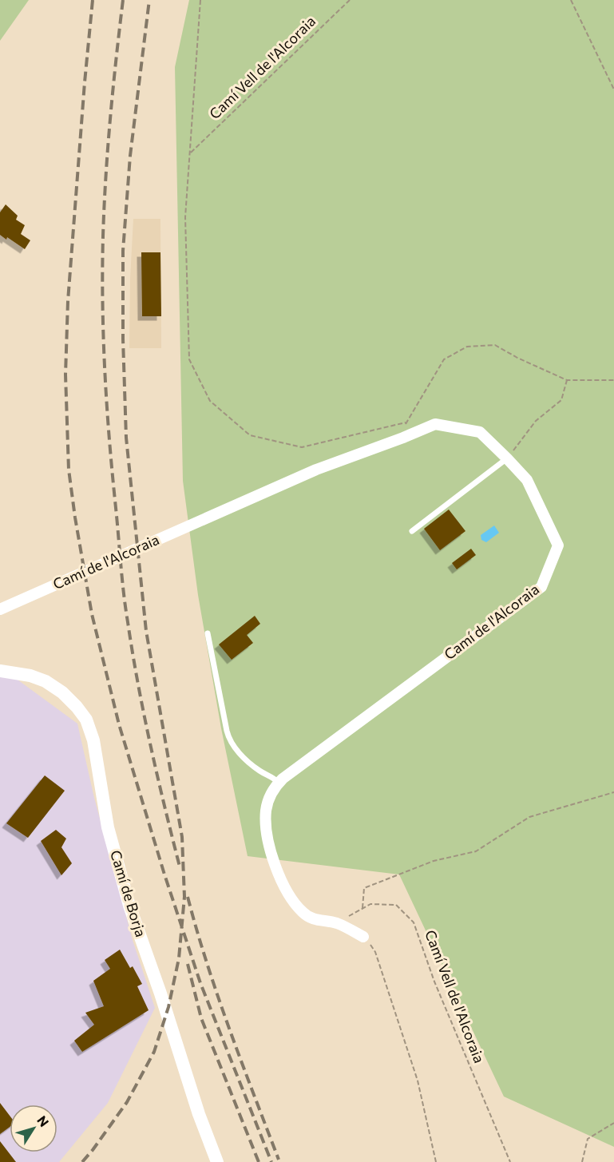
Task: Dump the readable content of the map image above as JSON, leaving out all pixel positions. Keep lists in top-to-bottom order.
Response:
{
  "streets": {
    "street": ["Camí de l'Alcoraia", "Camí de Borja"],
    "path": ["Camí Vell de l'Alcoraia"]
  },
  "crossings": [
    ["Camí Vell de l'Alcoraia", "Camí de l'Alcoraia"]
  ],
  "north": "top right"
}
